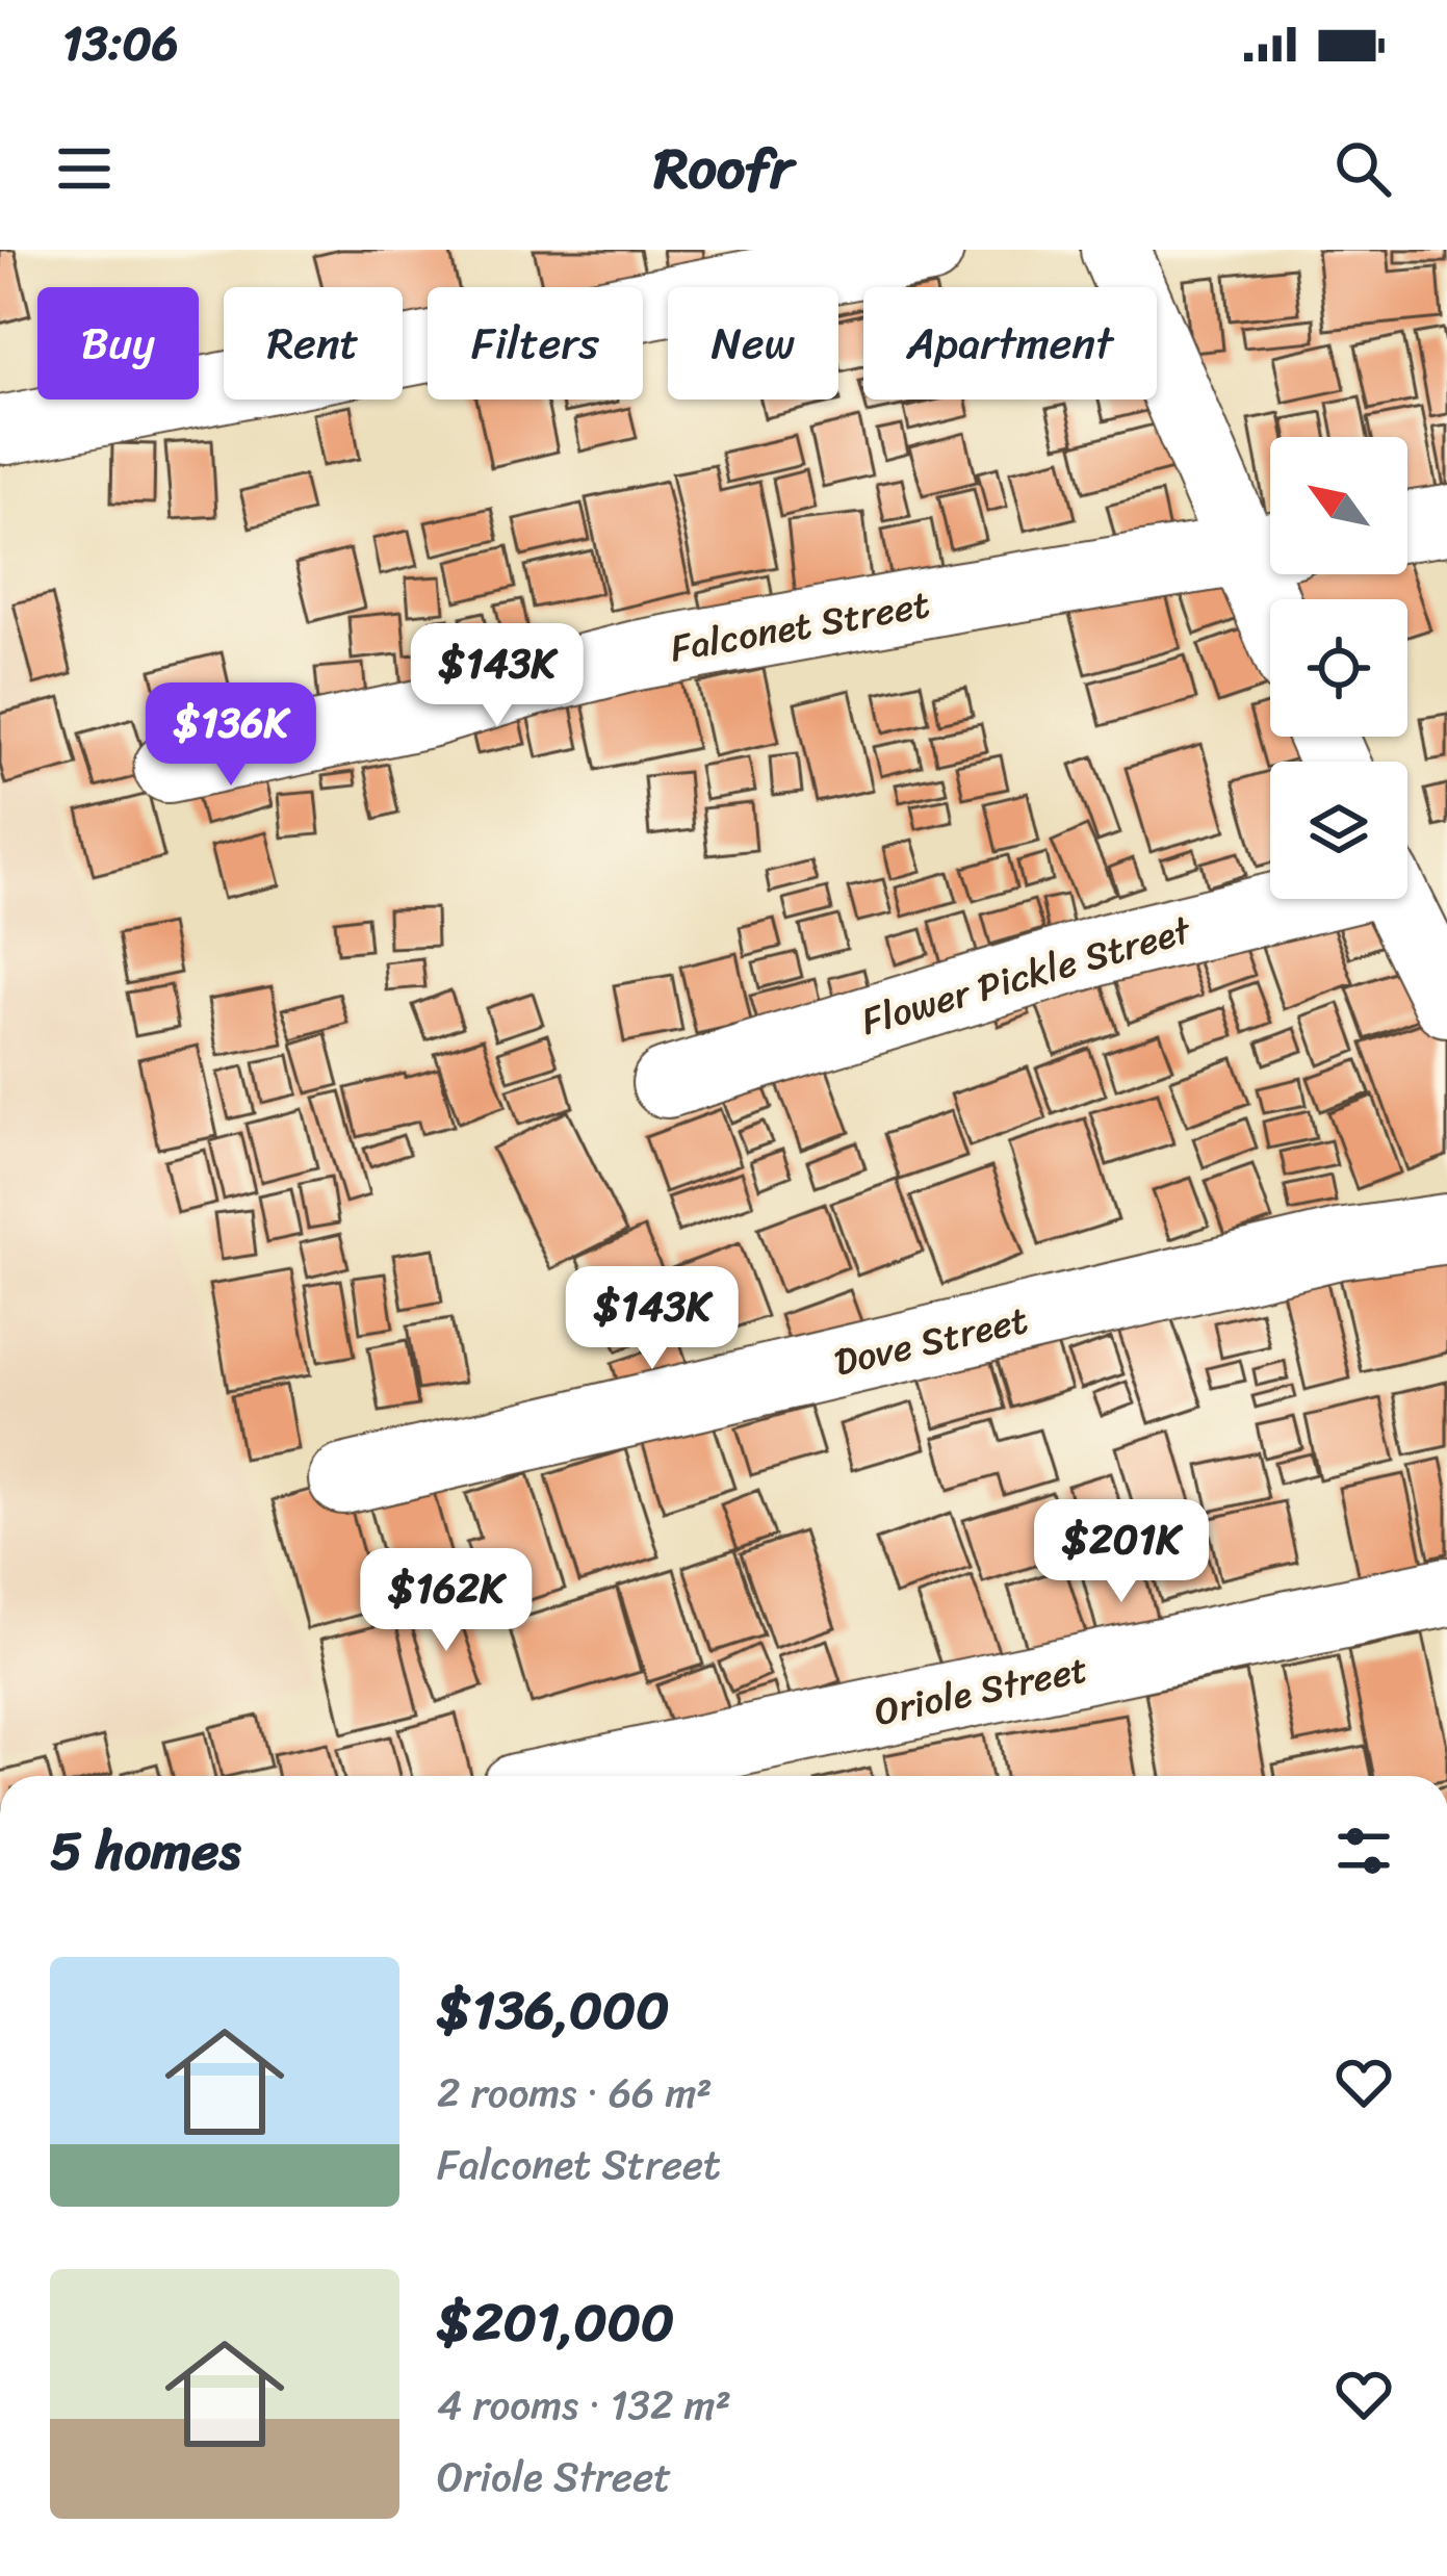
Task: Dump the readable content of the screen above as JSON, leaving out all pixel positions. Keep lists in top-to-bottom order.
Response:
{
  "streets": {
    "street": [
      "Falconet Street",
      "Flower Pickle Street",
      "Dove Street",
      "Oriole Street"
    ]
  },
  "north": "top left",
  "page": {
    "status": "13:06",
    "header": "Roofr",
    "chip": [
      "Buy",
      "Rent",
      "Filters",
      "New",
      "Apartment"
    ],
    "price": [
      "$143K",
      "$136K",
      "$143K",
      "$201K",
      "$162K"
    ],
    "heading": "5 homes",
    "list": [
      {
        "name": "$136,000",
        "note": "2 rooms · 66 m² · Falconet Street"
      },
      {
        "name": "$201,000",
        "note": "4 rooms · 132 m² · Oriole Street"
      }
    ]
  }
}
